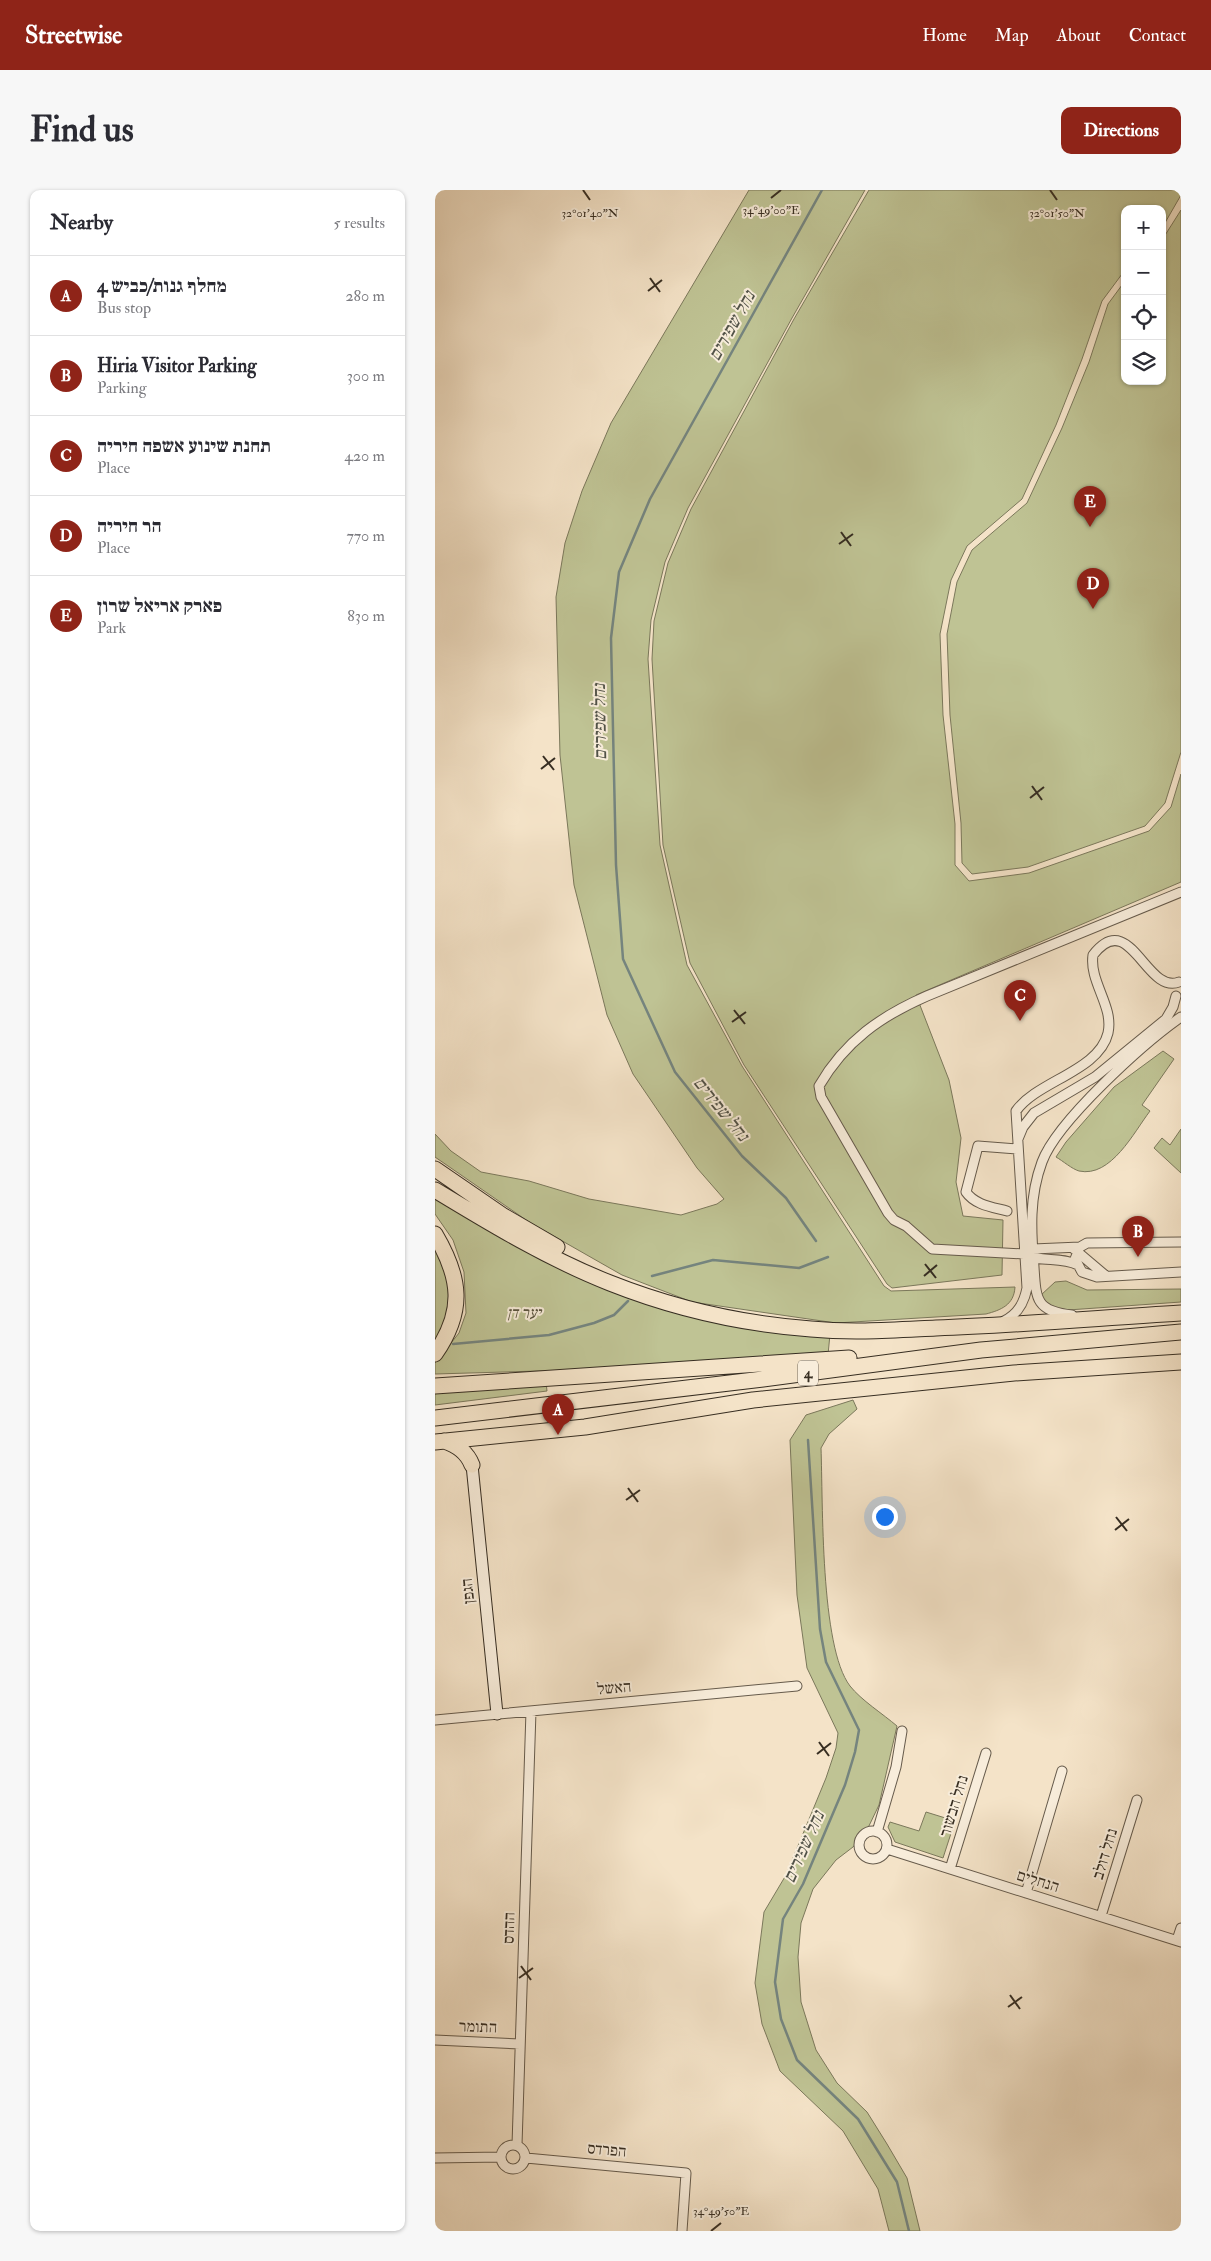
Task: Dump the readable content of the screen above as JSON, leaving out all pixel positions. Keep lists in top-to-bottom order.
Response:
{
  "streets": {
    "highway": ["4"],
    "street": [
      "הגפן",
      "האשל",
      "נחל הבשור",
      "נחל דולב",
      "הנחלים",
      "ההדס",
      "התומר",
      "הפרדס"
    ]
  },
  "crossings": [
    ["הגפן", "האשל"],
    ["האשל", "ההדס"],
    ["נחל הבשור", "הנחלים"],
    ["נחל דולב", "הנחלים"],
    ["ההדס", "התומר"],
    ["ההדס", "הפרדס"]
  ],
  "water": ["נחל שפירים"],
  "parks": ["יער דן"],
  "page": {
    "header": "Streetwise",
    "nav": [
      "Home",
      "Map",
      "About",
      "Contact"
    ],
    "buttons": "Directions",
    "title": "Find us",
    "heading": ["Nearby", "5 results"],
    "map_buttons": ["+", "−"],
    "list": [
      {
        "mark": "A",
        "name": "מחלף גנות/כביש 4",
        "note": "Bus stop",
        "value": "280 m"
      },
      {
        "mark": "B",
        "name": "Hiria Visitor Parking",
        "note": "Parking",
        "value": "300 m"
      },
      {
        "mark": "C",
        "name": "תחנת שינוע אשפה חיריה",
        "note": "Place",
        "value": "420 m"
      },
      {
        "mark": "D",
        "name": "הר חיריה",
        "note": "Place",
        "value": "770 m"
      },
      {
        "mark": "E",
        "name": "פארק אריאל שרון",
        "note": "Park",
        "value": "830 m"
      }
    ],
    "pins": [
      "E",
      "D",
      "C",
      "B",
      "A"
    ]
  },
  "coordinates": [
    "34°49'00\"E",
    "32°01'40\"N",
    "32°01'50\"N",
    "34°49'50\"E"
  ]
}
